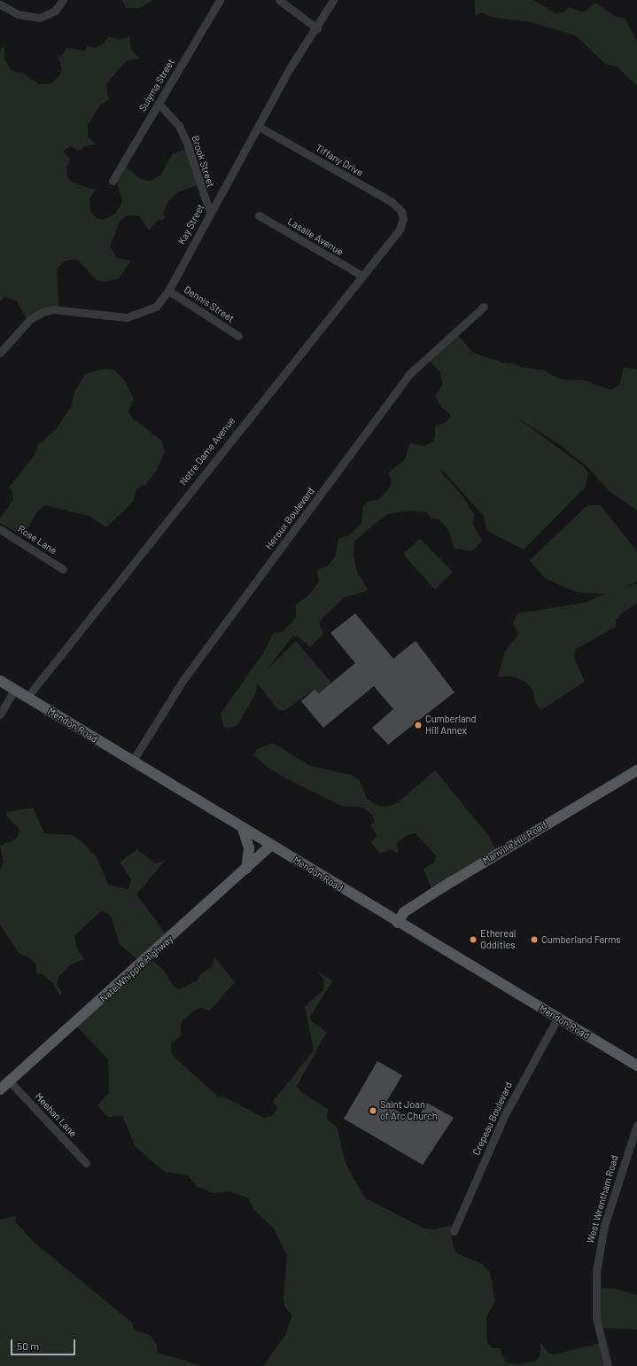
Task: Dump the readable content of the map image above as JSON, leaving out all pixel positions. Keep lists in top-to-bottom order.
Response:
{
  "streets": {
    "main road": ["Mendon Road", "Manville Hill Road", "Nate Whipple Highway"],
    "street": [
      "Sulyma Street",
      "Tiffany Drive",
      "Brook Street",
      "Kay Street",
      "Lasalle Avenue",
      "Dennis Street",
      "Notre Dame Avenue",
      "Heroux Boulevard",
      "Rose Lane",
      "Meehan Lane",
      "Crepeau Boulevard",
      "West Wrentham Road"
    ]
  },
  "crossings": [
    ["Sulyma Street", "Brook Street"],
    ["Tiffany Drive", "Kay Street"],
    ["Tiffany Drive", "Notre Dame Avenue"],
    ["Brook Street", "Kay Street"],
    ["Kay Street", "Dennis Street"],
    ["Lasalle Avenue", "Notre Dame Avenue"],
    ["Notre Dame Avenue", "Mendon Road"],
    ["Heroux Boulevard", "Mendon Road"],
    ["Mendon Road", "Manville Hill Road"],
    ["Mendon Road", "Nate Whipple Highway"],
    ["Mendon Road", "Crepeau Boulevard"],
    ["Nate Whipple Highway", "Meehan Lane"]
  ],
  "places": [
    "Cumberland Hill Annex",
    "Ethereal Oddities",
    "Cumberland Farms",
    "Saint Joan of Arc Church"
  ],
  "scale_bar": "50 m"
}
